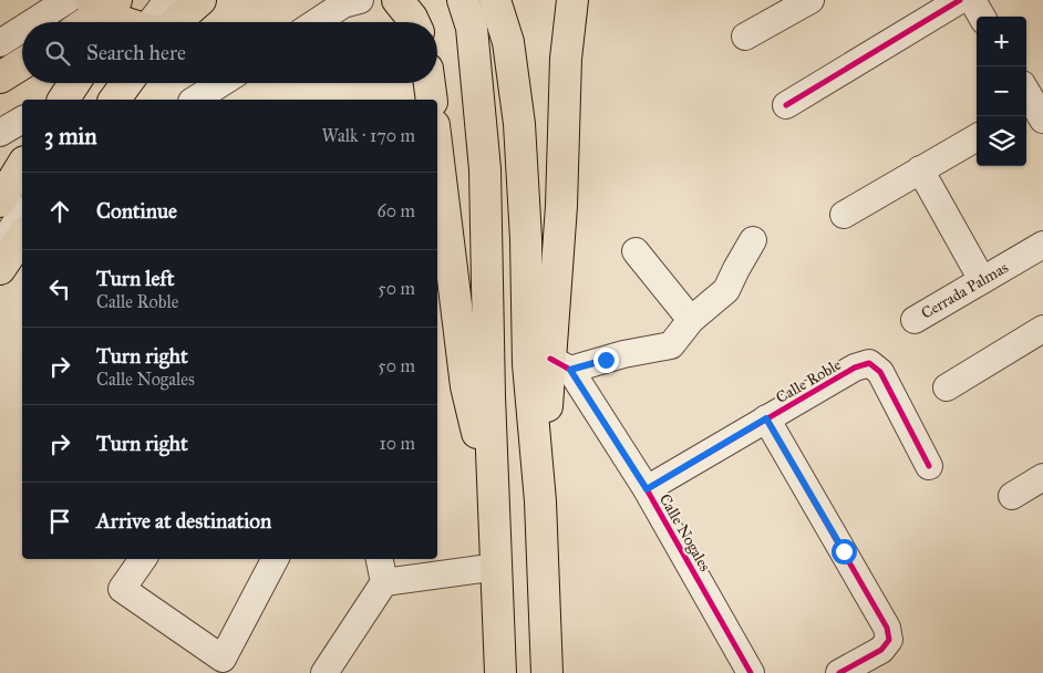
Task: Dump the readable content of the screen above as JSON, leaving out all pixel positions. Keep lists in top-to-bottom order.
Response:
{
  "streets": {
    "street": ["Cerrada Palmas", "Calle Roble", "Calle Nogales"]
  },
  "crossings": [
    ["Calle Roble", "Calle Nogales"]
  ],
  "page": {
    "map_buttons": ["+", "−"],
    "search": "Search here",
    "heading": ["3 min", "Walk · 170 m"],
    "list": [
      ["Continue", "60 m"],
      ["Turn left", "Calle Roble", "50 m"],
      ["Turn right", "Calle Nogales", "50 m"],
      ["Turn right", "10 m"],
      "Arrive at destination"
    ]
  }
}
